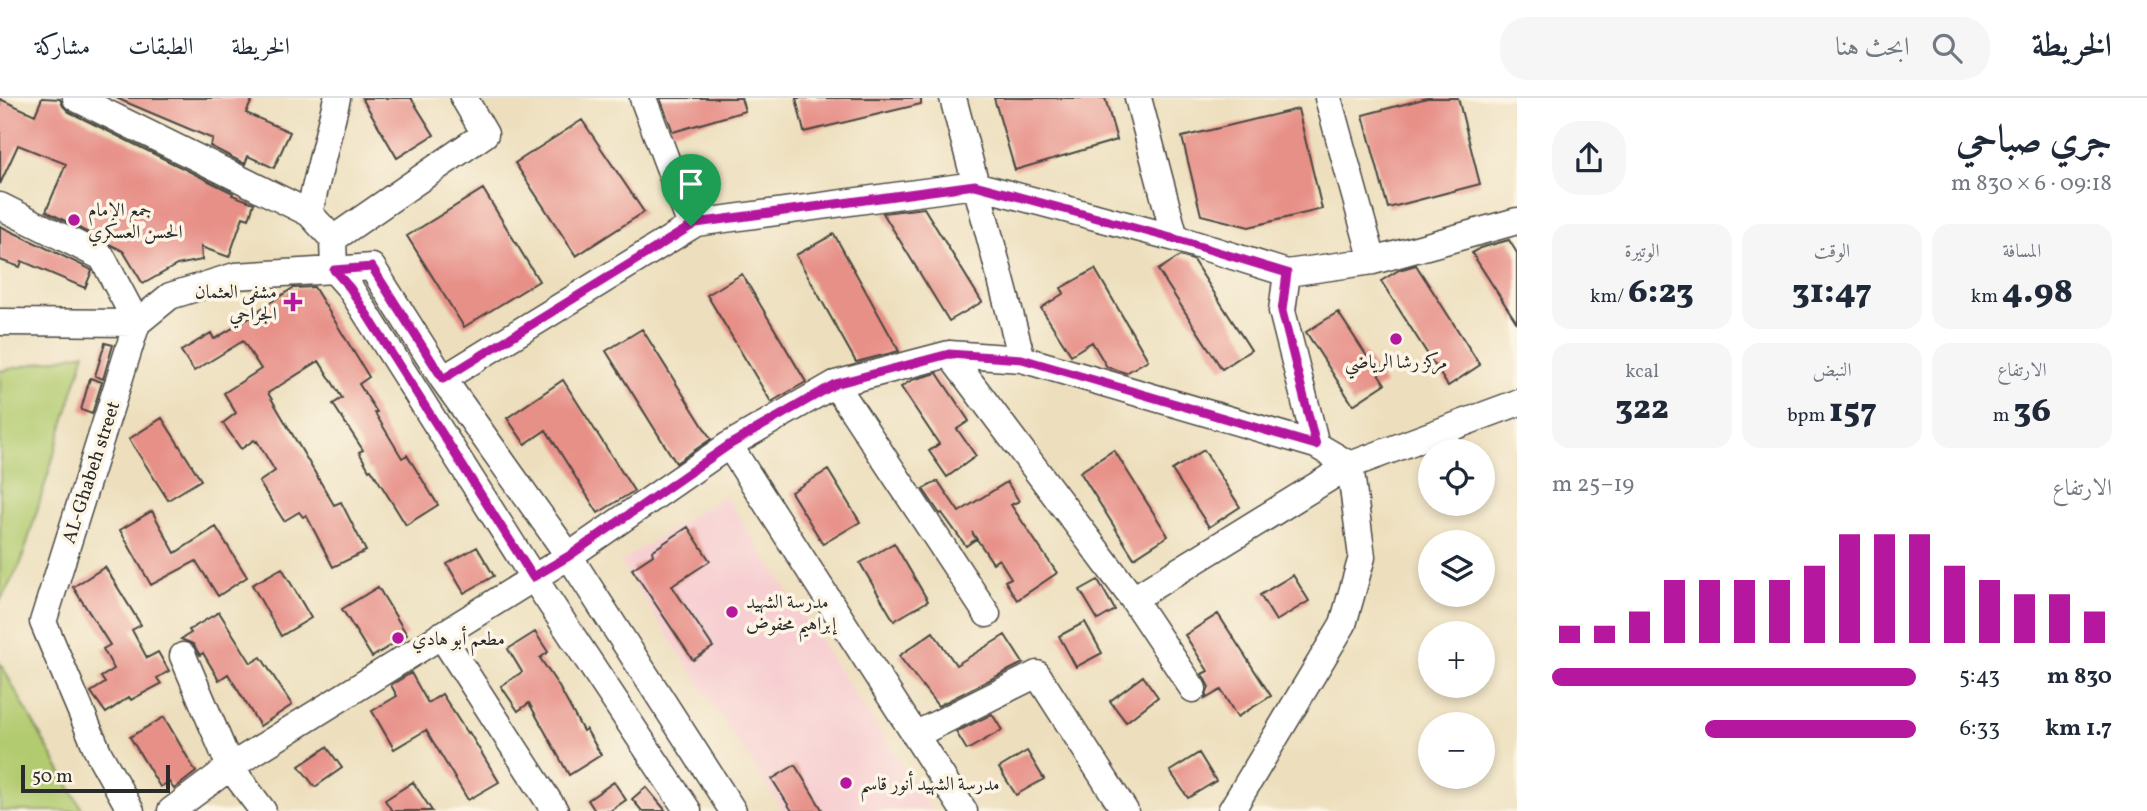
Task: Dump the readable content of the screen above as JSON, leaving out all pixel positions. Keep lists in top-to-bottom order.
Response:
{
  "streets": {
    "street": ["AL-Ghabeh street"]
  },
  "places": {
    "other": [
      "جمع الإمام الحسن العسكري",
      "مركز رشا الرياضي",
      "مدرسة الشهيد إبراهيم محفوض",
      "مطعم أبو هادي",
      "مدرسة الشهيد أنور قاسم"
    ],
    "health": ["مشفى العثمان الجراحي"]
  },
  "scale_bar": "50 m",
  "page": {
    "header": "الخريطة",
    "search": "ابحث هنا",
    "nav": ["الخريطة", "الطبقات", "مشاركة"],
    "heading": ["جري صباحي", "09:18 · 6 × 830 m"],
    "stats": [
      ["المسافة", "4.98 km"],
      ["الوقت", "31:47"],
      ["الوتيرة", "6:23 /km"],
      ["الارتفاع", "36 m"],
      ["النبض", "157 bpm"],
      ["kcal", "322"]
    ],
    "map_buttons": ["+", "−"],
    "chart": ["الارتفاع", "19–25 m"],
    "list": [
      {
        "name": "830 m",
        "note": "5:43"
      },
      {
        "name": "1.7 km",
        "note": "6:33"
      }
    ],
    "scale": "50 m"
  }
}
